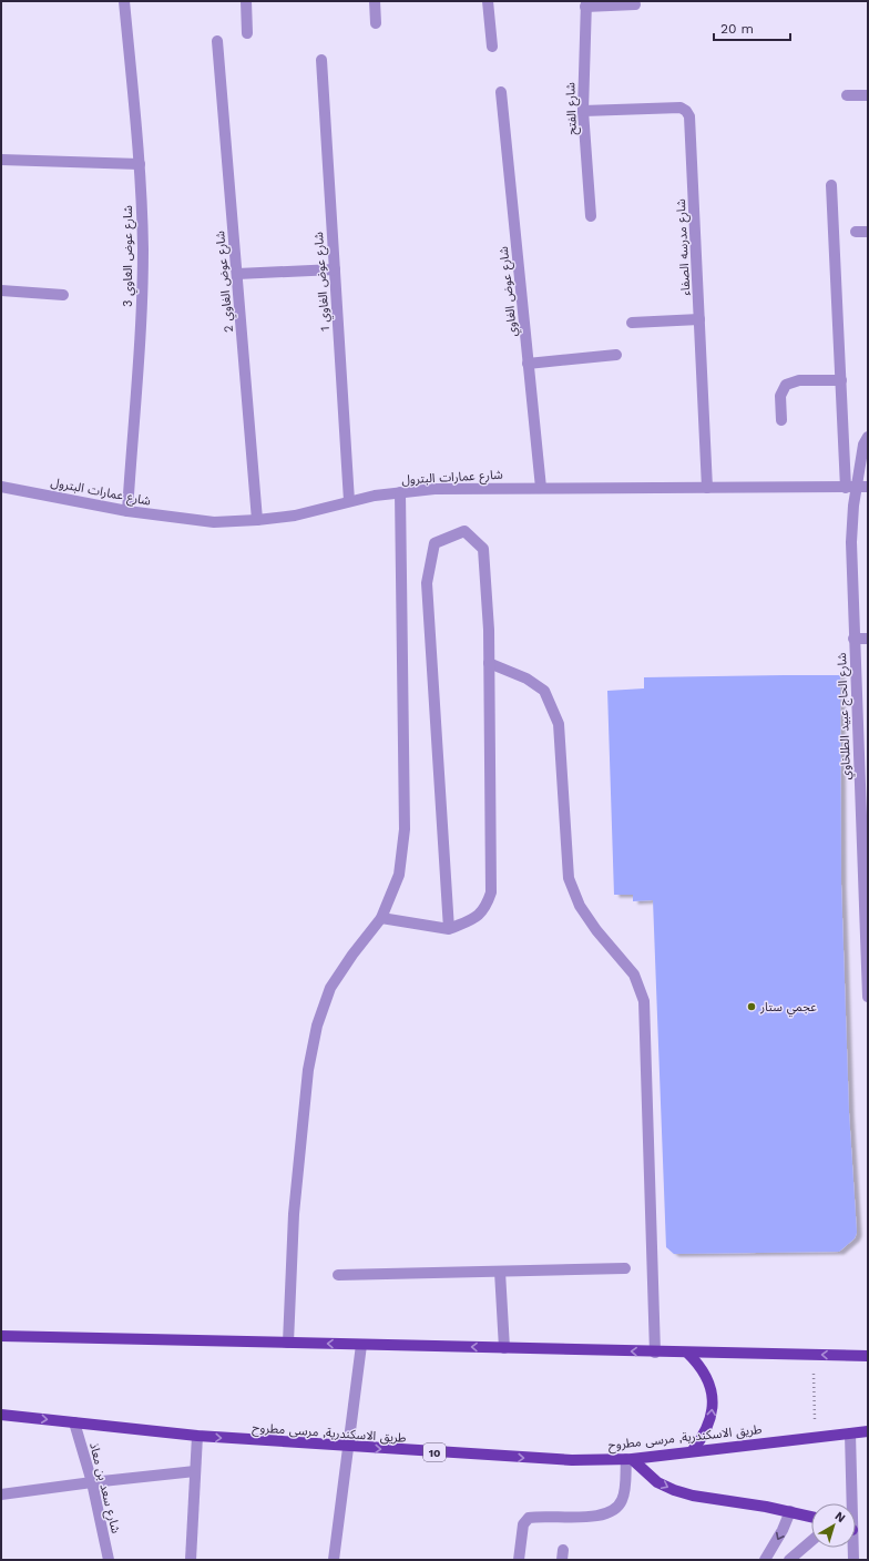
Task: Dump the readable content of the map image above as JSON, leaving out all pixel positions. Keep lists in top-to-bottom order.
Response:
{
  "streets": {
    "main road": ["طريق الاسكندرية, مرسى مطروح", "10"],
    "street": [
      "شارع الفتح",
      "شارع مدرسه الصفاء",
      "شارع عوض الغاوي 3",
      "شارع عوض الغاوي 2",
      "شارع عوض الغاوي 1",
      "شارع عوض الغاوي",
      "شارع عمارات البترول",
      "شارع الحاج عبيد الطلخاوي",
      "شارع سعد بن معاذ"
    ]
  },
  "crossings": [
    ["شارع الفتح", "شارع مدرسه الصفاء"],
    ["شارع مدرسه الصفاء", "شارع عمارات البترول"],
    ["شارع عوض الغاوي 3", "شارع عمارات البترول"],
    ["شارع عوض الغاوي 2", "شارع عمارات البترول"],
    ["شارع عوض الغاوي 1", "شارع عمارات البترول"],
    ["شارع عوض الغاوي", "شارع عمارات البترول"],
    ["شارع عمارات البترول", "شارع الحاج عبيد الطلخاوي"],
    ["طريق الاسكندرية, مرسى مطروح", "شارع سعد بن معاذ"]
  ],
  "places": ["عجمي ستار"],
  "scale_bar": "20 m",
  "north": "top right"
}
